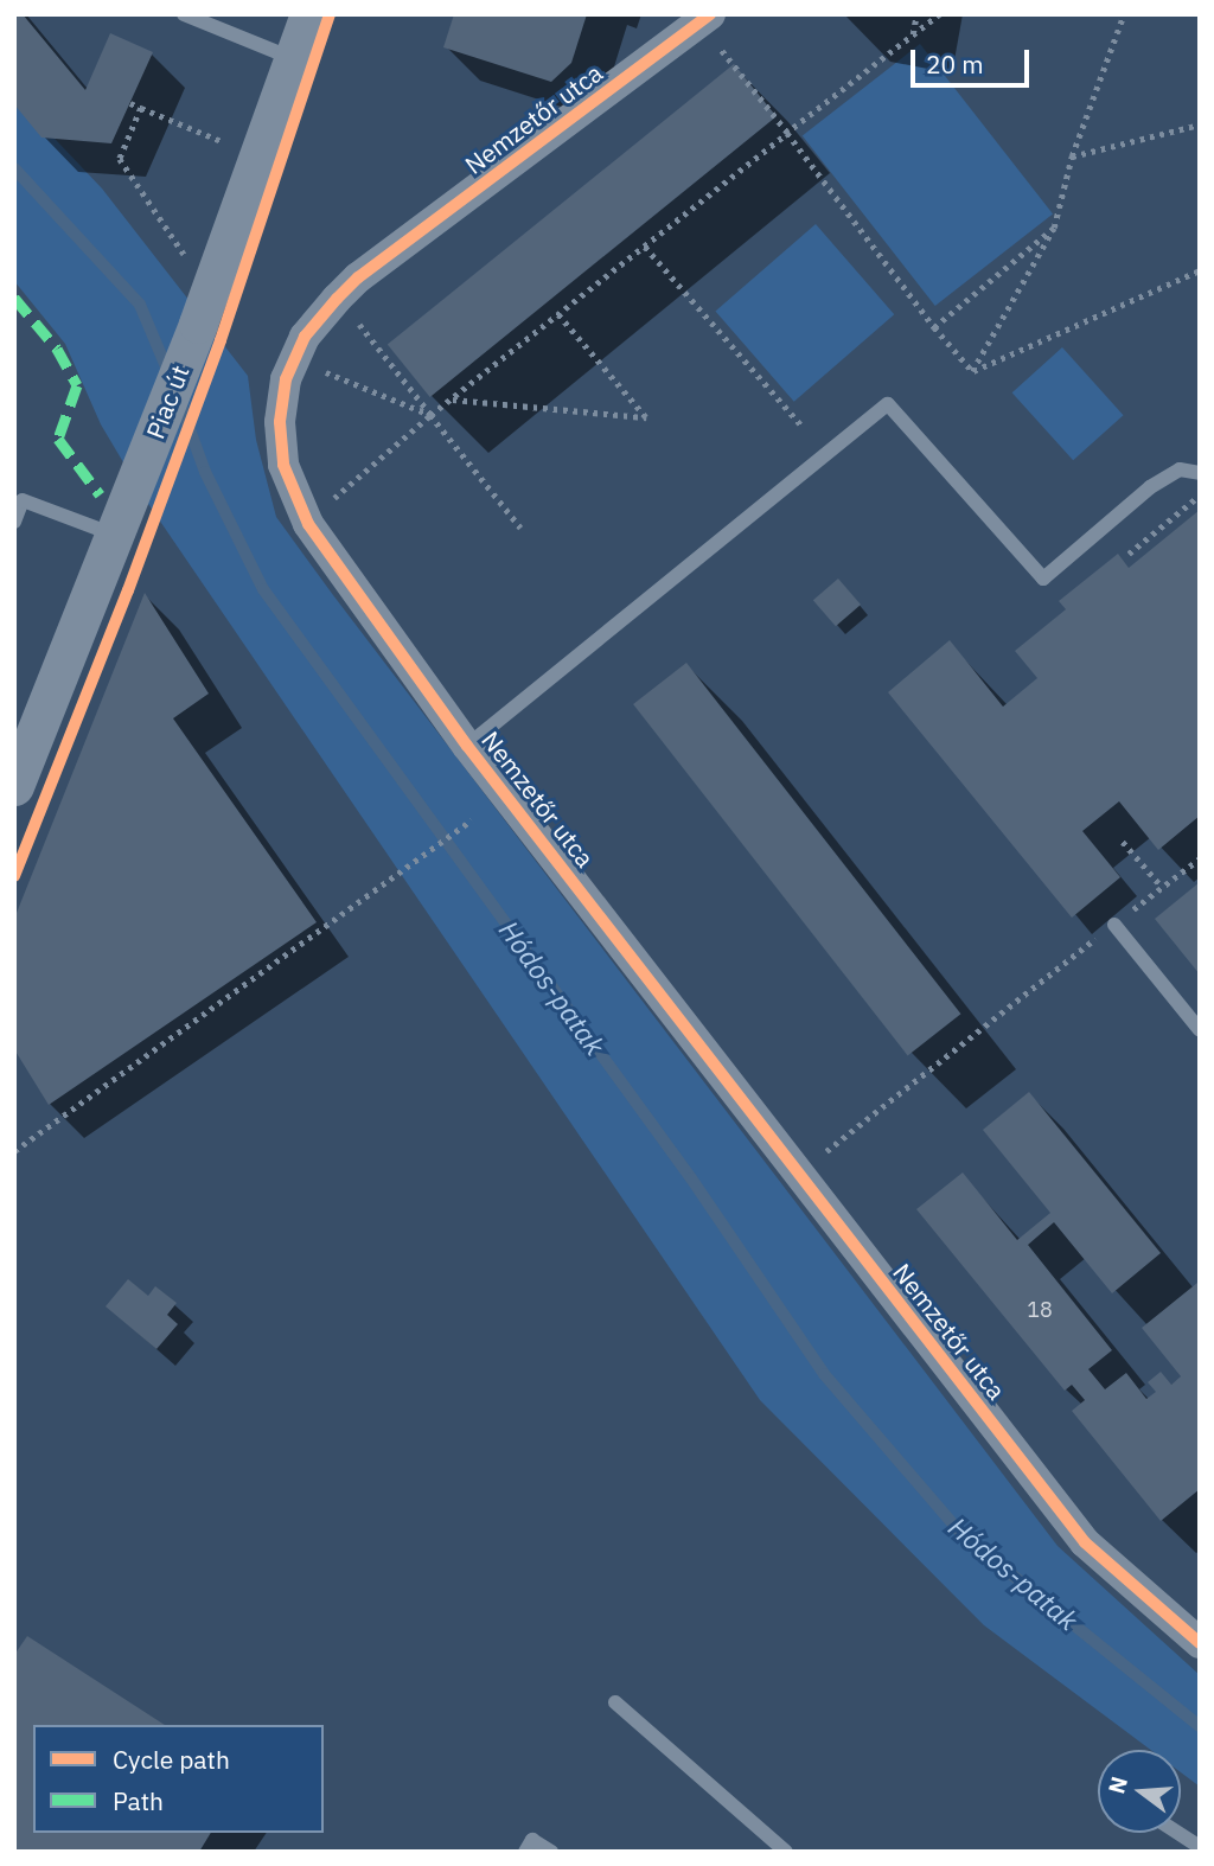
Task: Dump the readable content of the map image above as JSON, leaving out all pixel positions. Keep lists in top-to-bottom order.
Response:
{
  "streets": {
    "street": ["Nemzetőr utca", "Piac út"]
  },
  "water": ["Hódos-patak"],
  "house_numbers": ["18"],
  "legend": ["Cycle path", "Path"],
  "scale_bar": "20 m",
  "north": "left"
}
